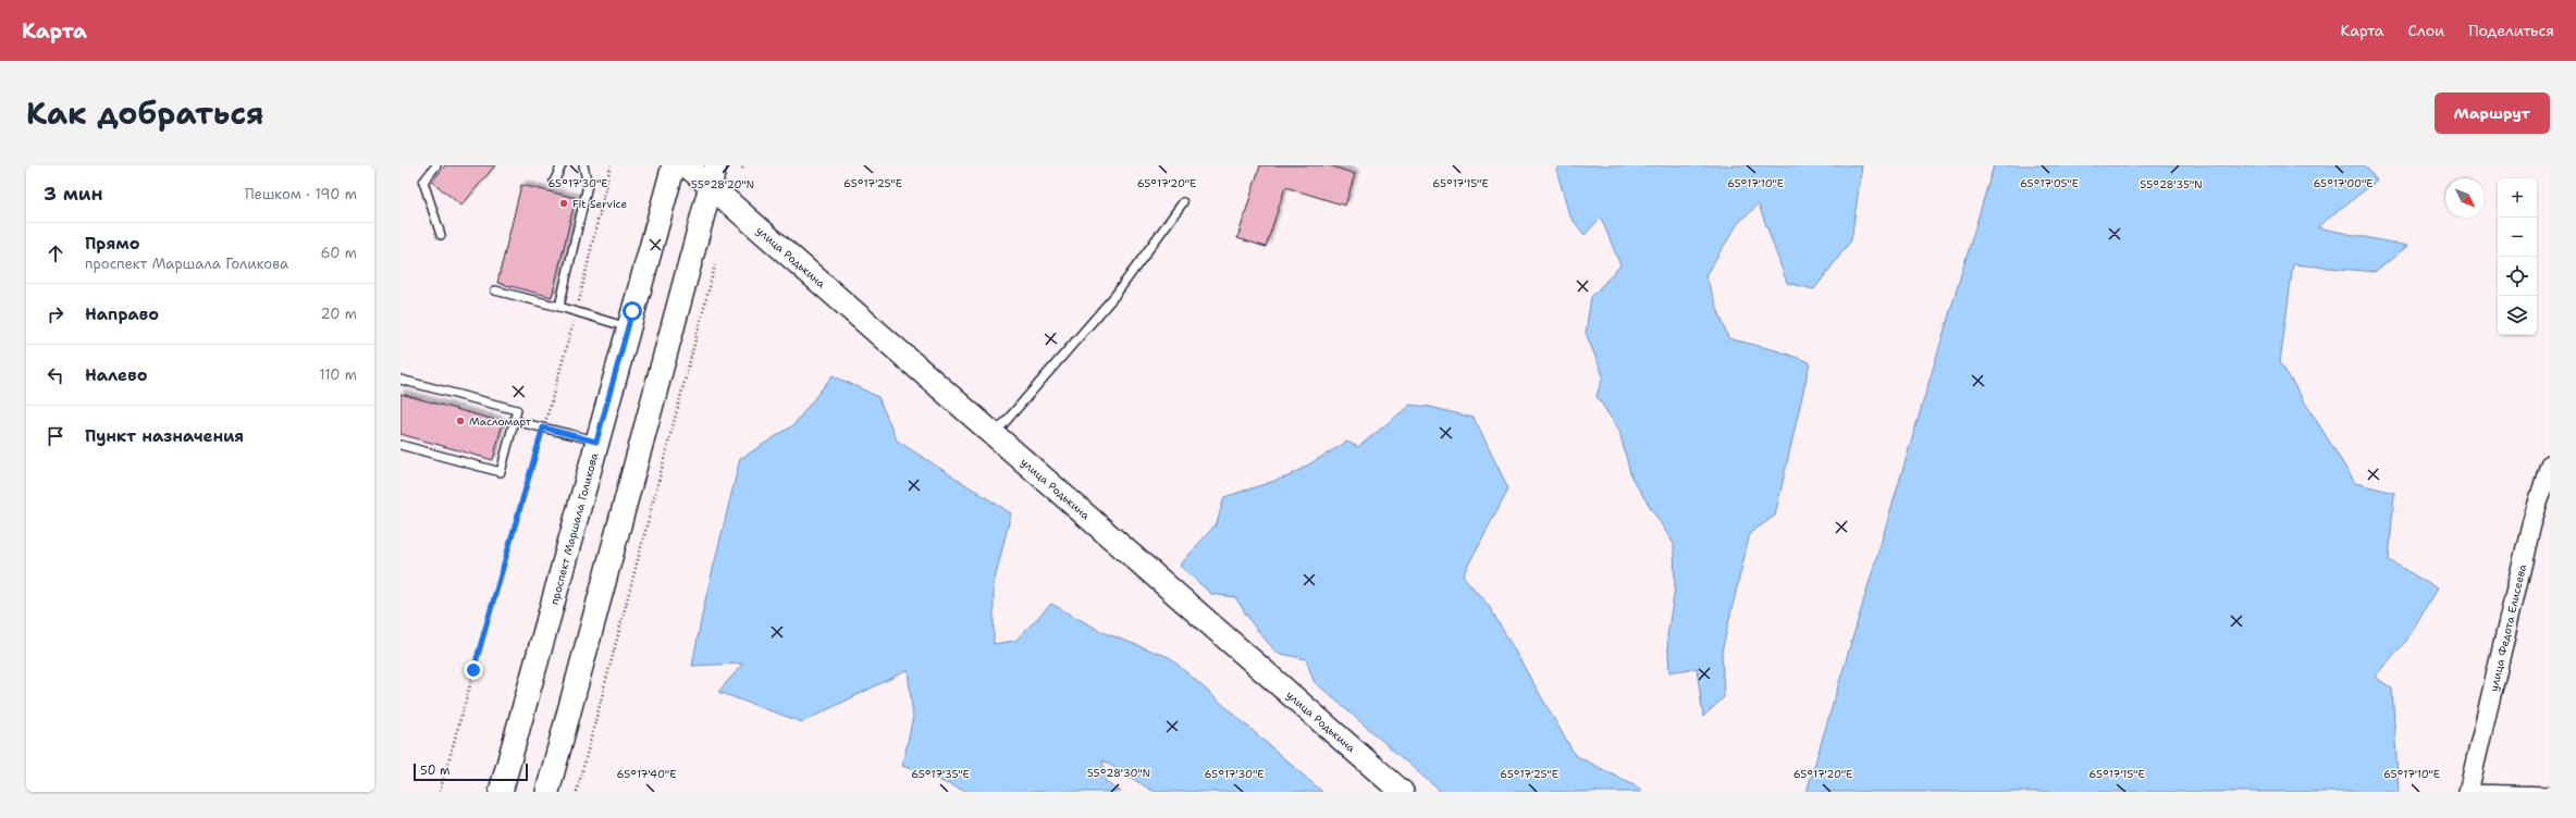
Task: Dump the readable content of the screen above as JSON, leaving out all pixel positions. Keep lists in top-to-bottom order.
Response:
{
  "streets": {
    "main road": ["улица Родькина", "проспект Маршала Голикова"],
    "street": ["улица Федота Елисеева"]
  },
  "places": ["Fit Service", "Масломарт"],
  "scale_bar": "50 m",
  "north": "bottom right",
  "page": {
    "header": "Карта",
    "nav": ["Карта", "Слои", "Поделиться"],
    "title": "Как добраться",
    "buttons": "Маршрут",
    "heading": ["3 мин", "Пешком · 190 m"],
    "map_buttons": ["+", "−"],
    "list": [
      ["Прямо", "проспект Маршала Голикова", "60 m"],
      ["Направо", "20 m"],
      ["Налево", "110 m"],
      "Пункт назначения"
    ],
    "scale": "50 m"
  },
  "coordinates": [
    "65°17'30\"E",
    "65°17'25\"E",
    "65°17'15\"E",
    "65°17'10\"E",
    "65°17'00\"E",
    "65°17'20\"E",
    "65°17'05\"E",
    "55°28'20\"N",
    "55°28'35\"N",
    "55°28'30\"N",
    "65°17'40\"E",
    "65°17'35\"E"
  ]
}
